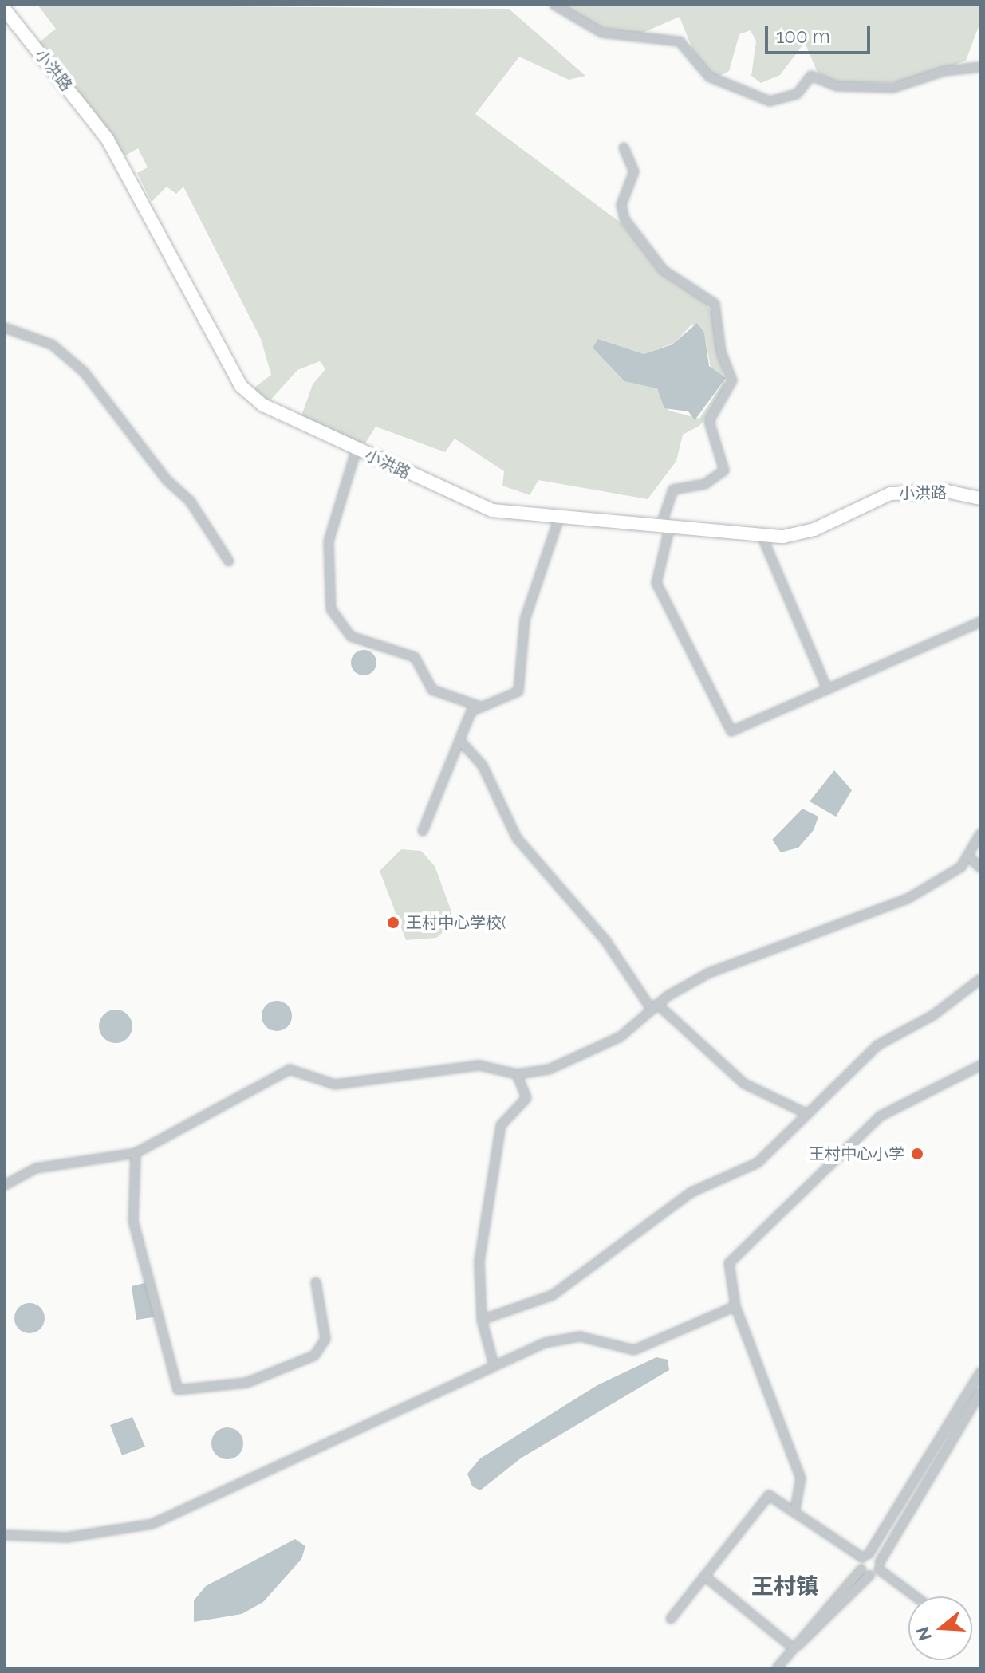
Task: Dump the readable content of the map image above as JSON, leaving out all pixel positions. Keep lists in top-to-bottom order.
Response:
{
  "streets": {
    "main road": ["小洪路"]
  },
  "districts": ["王村镇"],
  "places": ["王村中心学校(", "王村中心小学"],
  "scale_bar": "100 m",
  "north": "left"
}
